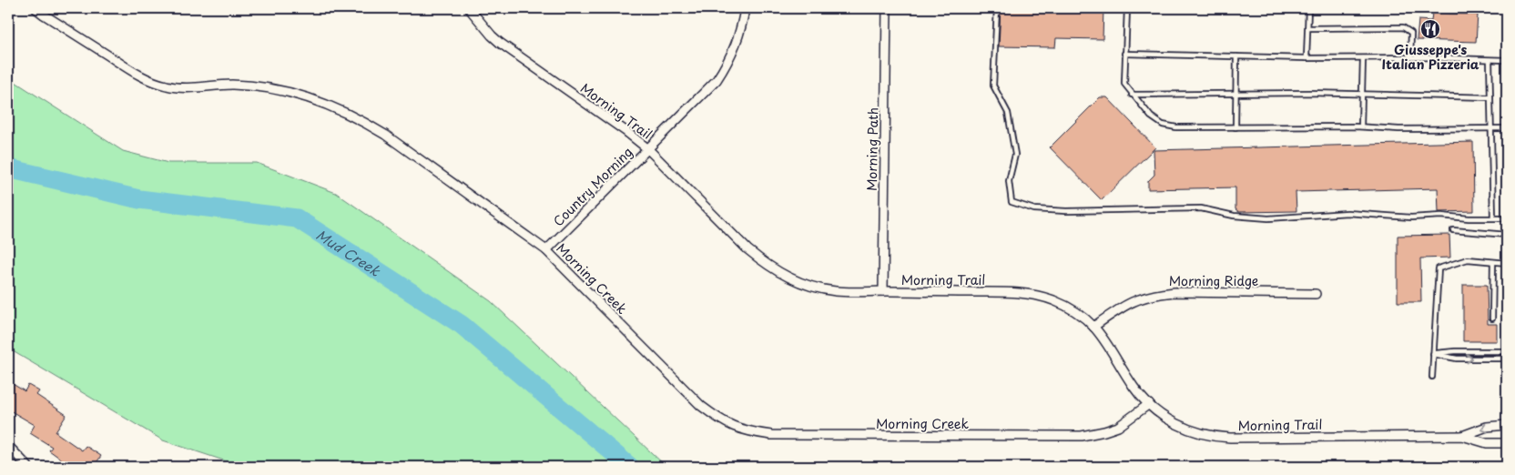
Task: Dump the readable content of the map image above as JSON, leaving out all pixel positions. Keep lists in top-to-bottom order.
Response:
{
  "streets": {
    "street": [
      "Morning Trail",
      "Morning Path",
      "Country Morning",
      "Morning Creek",
      "Morning Ridge"
    ]
  },
  "crossings": [
    ["Morning Trail", "Morning Path"],
    ["Morning Trail", "Country Morning"],
    ["Morning Trail", "Morning Creek"],
    ["Morning Trail", "Morning Ridge"],
    ["Country Morning", "Morning Creek"]
  ],
  "water": ["Mud Creek"],
  "places": {
    "restaurant": ["Giusseppe's Italian Pizzeria"]
  }
}
